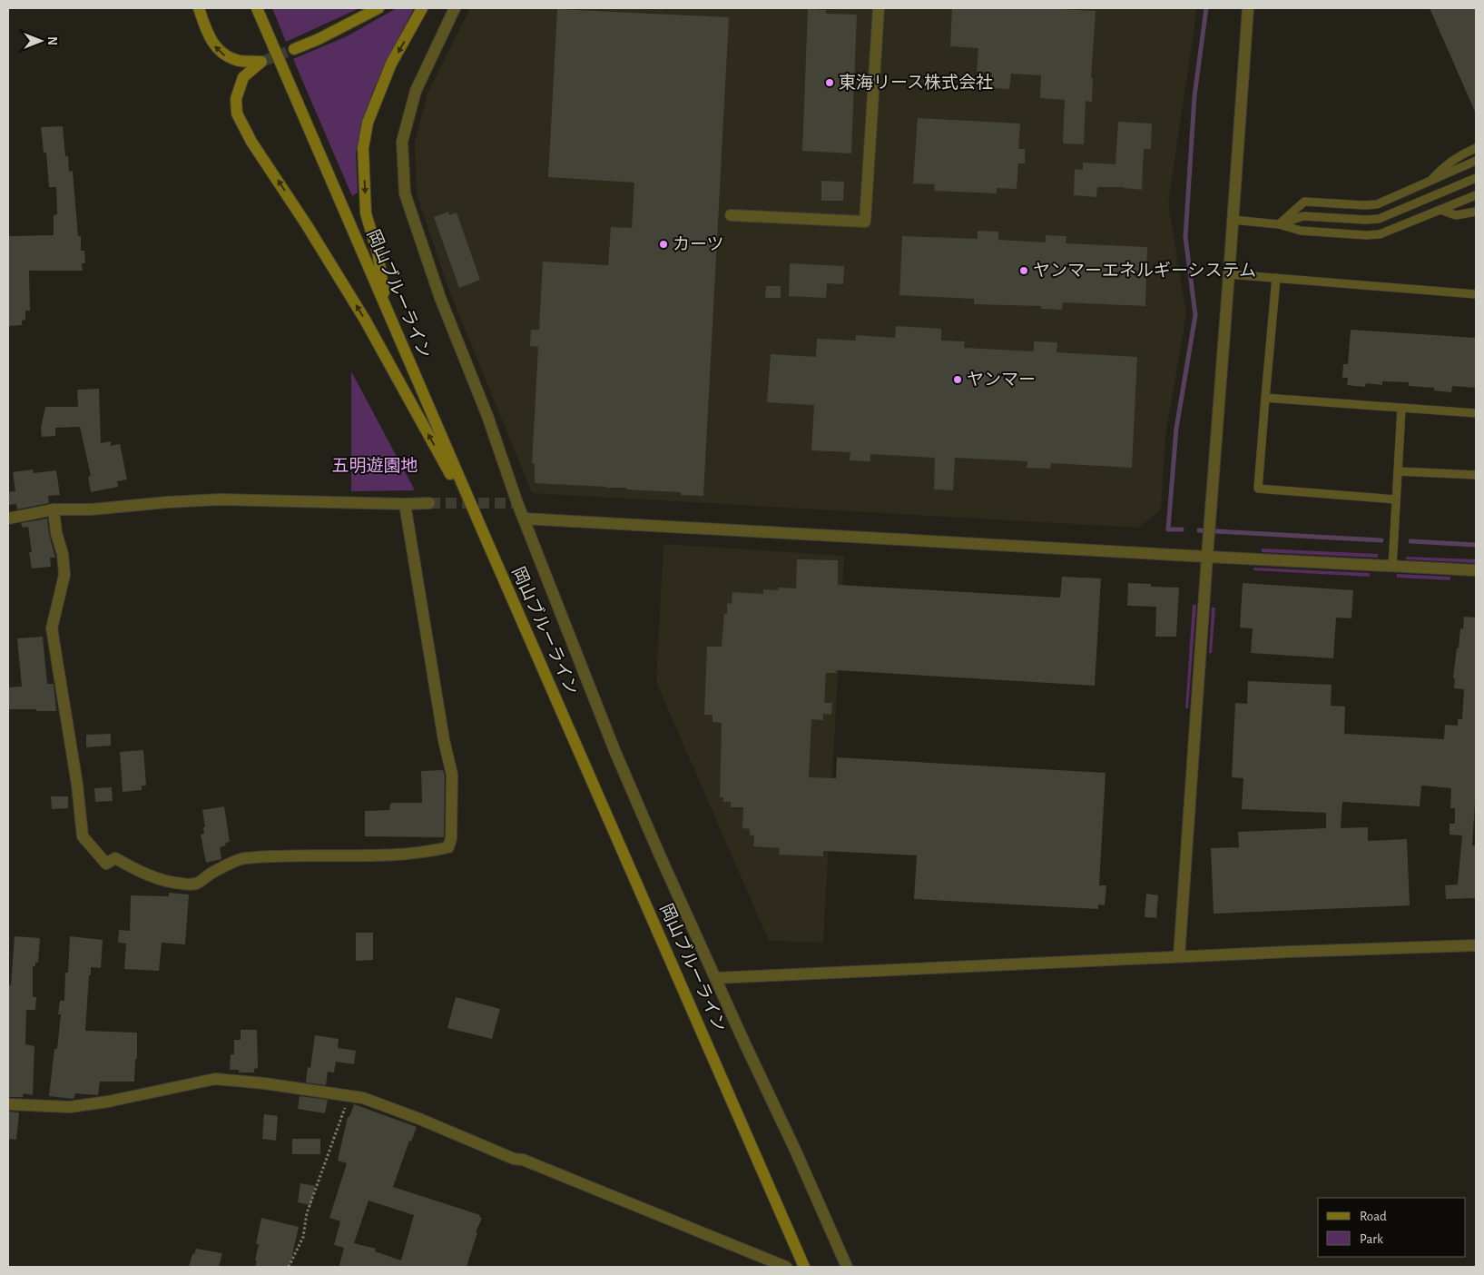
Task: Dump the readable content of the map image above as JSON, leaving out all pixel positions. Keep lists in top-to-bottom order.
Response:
{
  "streets": {
    "main road": ["岡山ブルーライン"]
  },
  "parks": ["五明遊園地"],
  "places": [
    "東海リース株式会社",
    "カーツ",
    "ヤンマーエネルギーシステム",
    "ヤンマー"
  ],
  "legend": ["Road", "Park"],
  "north": "right"
}
